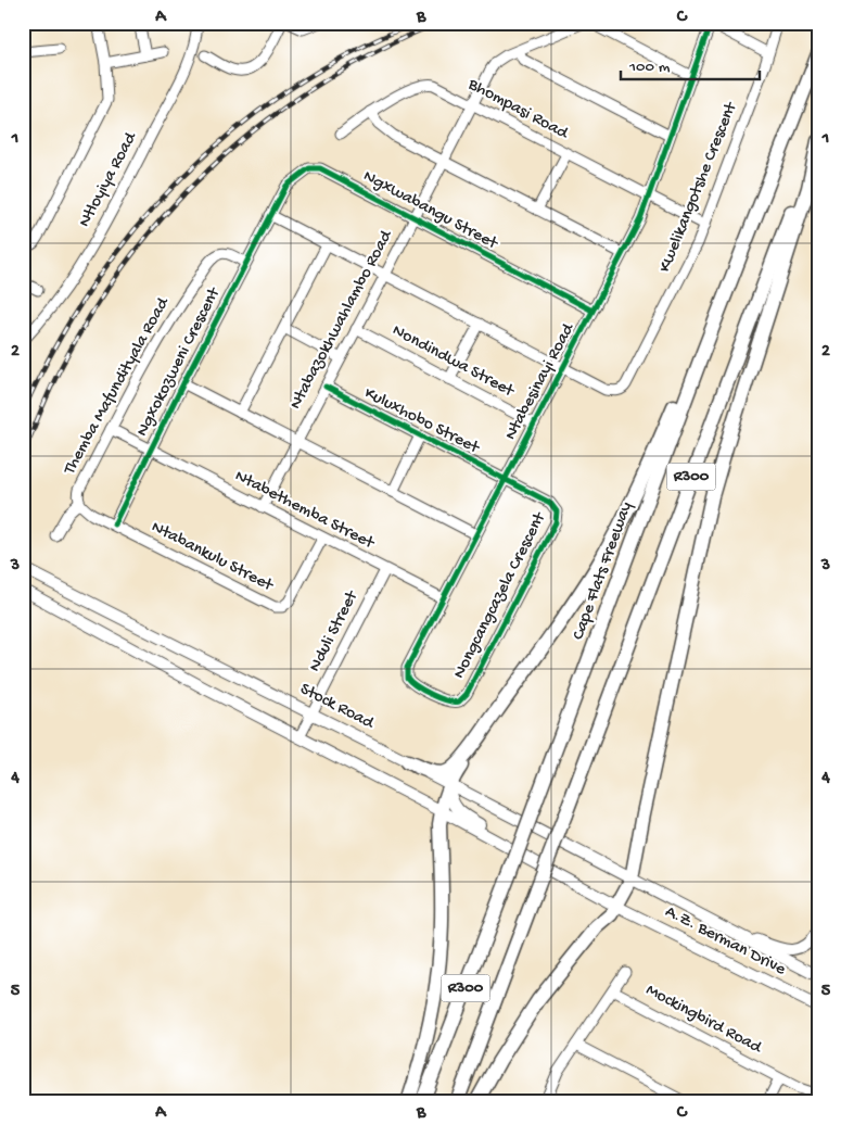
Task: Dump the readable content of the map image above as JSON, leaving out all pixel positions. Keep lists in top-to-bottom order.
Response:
{
  "streets": {
    "highway": ["R300", "Cape Flats Freeway"],
    "main road": ["Stock Road", "A.Z. Berman Drive"],
    "street": [
      "Bhompasi Road",
      "Ntloyiya Road",
      "Kwelikangotshe Crescent",
      "Ngxwabangu Street",
      "Ntabazokhwahlambo Road",
      "Nondindwa Street",
      "Ngxokozweni Crescent",
      "Ntabesinayi Road",
      "Themba Mafundityala Road",
      "Kuluxhobo Street",
      "Ntabethemba Street",
      "Ntabankulu Street",
      "Nongcangcazela Crescent",
      "Nduli Street",
      "Mockingbird Road"
    ]
  },
  "crossings": [
    ["Bhompasi Road", "Kwelikangotshe Crescent"],
    ["Bhompasi Road", "Ntabazokhwahlambo Road"],
    ["Bhompasi Road", "Ntabesinayi Road"],
    ["Kwelikangotshe Crescent", "Ntabesinayi Road"],
    ["Ngxwabangu Street", "Ntabazokhwahlambo Road"],
    ["Ngxwabangu Street", "Ngxokozweni Crescent"],
    ["Ngxwabangu Street", "Ntabesinayi Road"],
    ["Ntabazokhwahlambo Road", "Nondindwa Street"],
    ["Ntabazokhwahlambo Road", "Kuluxhobo Street"],
    ["Ntabazokhwahlambo Road", "Ntabethemba Street"],
    ["Nondindwa Street", "Ntabesinayi Road"],
    ["Ngxokozweni Crescent", "Themba Mafundityala Road"],
    ["Ngxokozweni Crescent", "Ntabethemba Street"],
    ["Ngxokozweni Crescent", "Ntabankulu Street"],
    ["Ntabesinayi Road", "Kuluxhobo Street"],
    ["Ntabesinayi Road", "Ntabethemba Street"],
    ["Ntabesinayi Road", "Nongcangcazela Crescent"],
    ["Themba Mafundityala Road", "Ntabethemba Street"],
    ["Themba Mafundityala Road", "Ntabankulu Street"],
    ["Kuluxhobo Street", "Nongcangcazela Crescent"],
    ["Ntabethemba Street", "Ntabankulu Street"],
    ["Ntabethemba Street", "Nongcangcazela Crescent"],
    ["Ntabethemba Street", "Nduli Street"],
    ["Nduli Street", "Stock Road"],
    ["Stock Road", "A.Z. Berman Drive"]
  ],
  "scale_bar": "100 m",
  "grid": {
    "columns": ["A", "B", "C"],
    "rows": [
      "1",
      "2",
      "3",
      "4",
      "5"
    ]
  }
}
